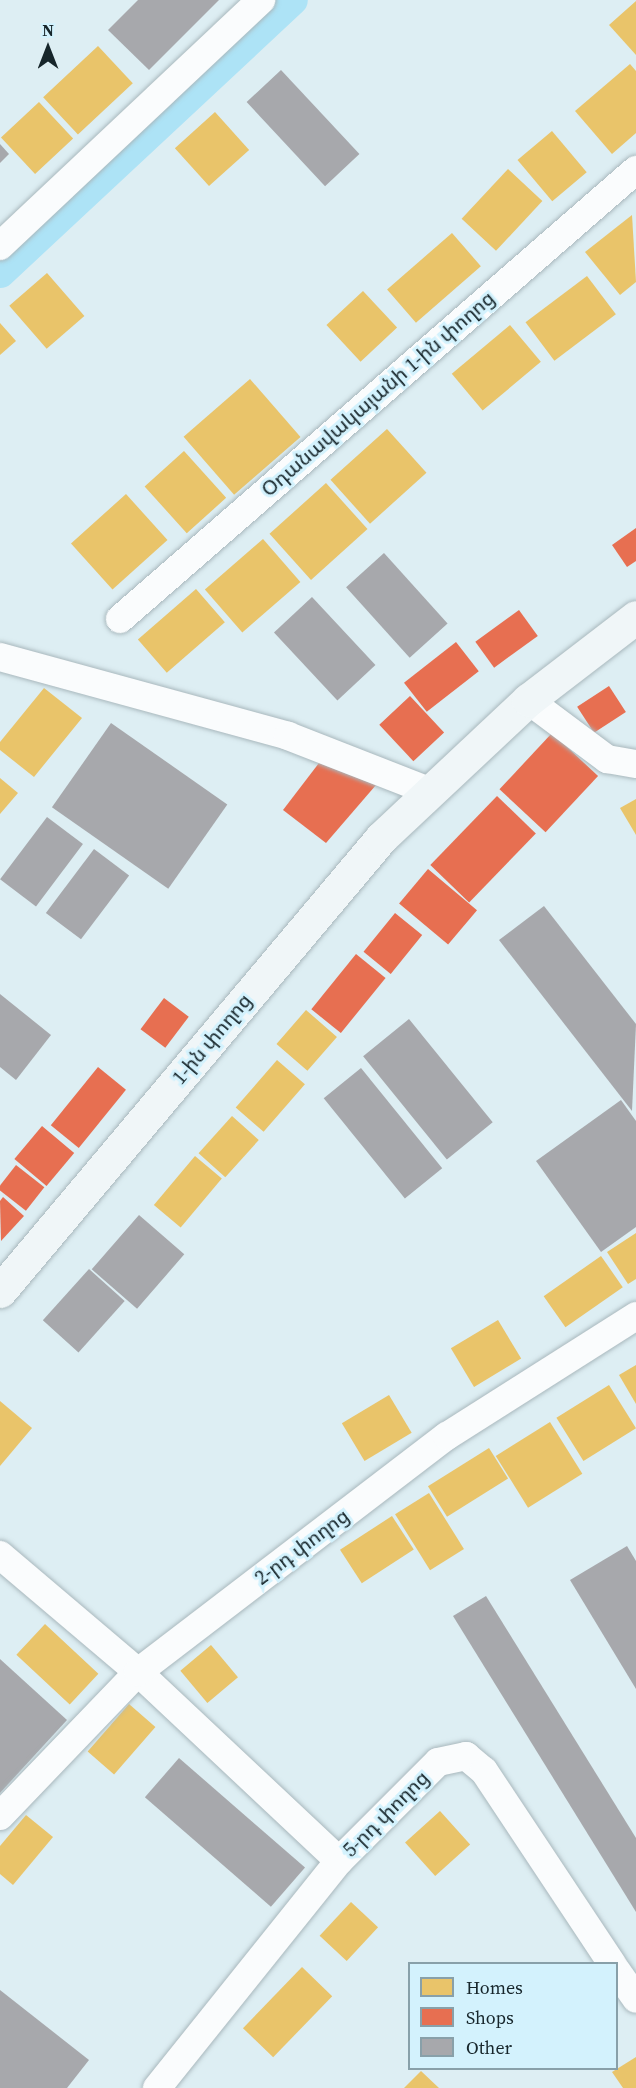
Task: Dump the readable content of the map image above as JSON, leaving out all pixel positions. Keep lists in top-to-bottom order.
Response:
{
  "streets": {
    "main road": ["1-ին փողոց"],
    "street": ["Օդանավակայանի 1-ին փողոց", "2-րդ փողոց", "5-րդ փողոց"]
  },
  "legend": ["Homes", "Shops", "Other"],
  "north": "top"
}
